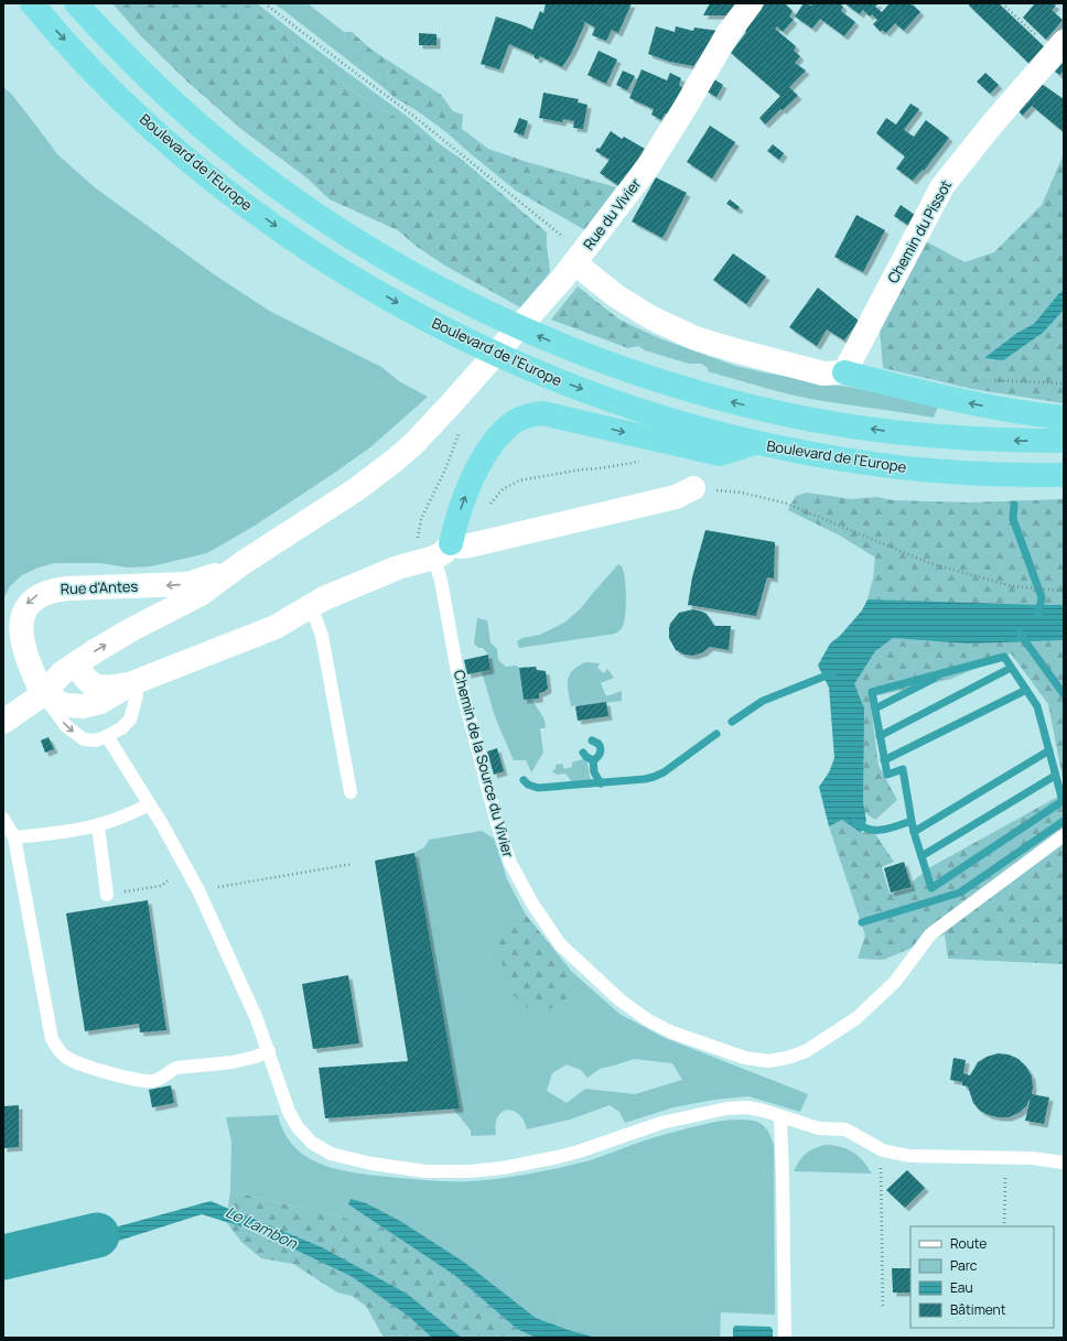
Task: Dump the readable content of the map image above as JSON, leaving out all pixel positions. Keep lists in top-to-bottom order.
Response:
{
  "streets": {
    "highway": ["Boulevard de l'Europe"],
    "street": ["Rue du Vivier", "Chemin du Pissot", "Rue d'Antes"],
    "lane": ["Chemin de la Source du Vivier"]
  },
  "crossings": [
    ["Rue du Vivier", "Rue d'Antes"]
  ],
  "water": ["Le Lambon"],
  "legend": [
    "Route",
    "Parc",
    "Eau",
    "Bâtiment"
  ]
}
